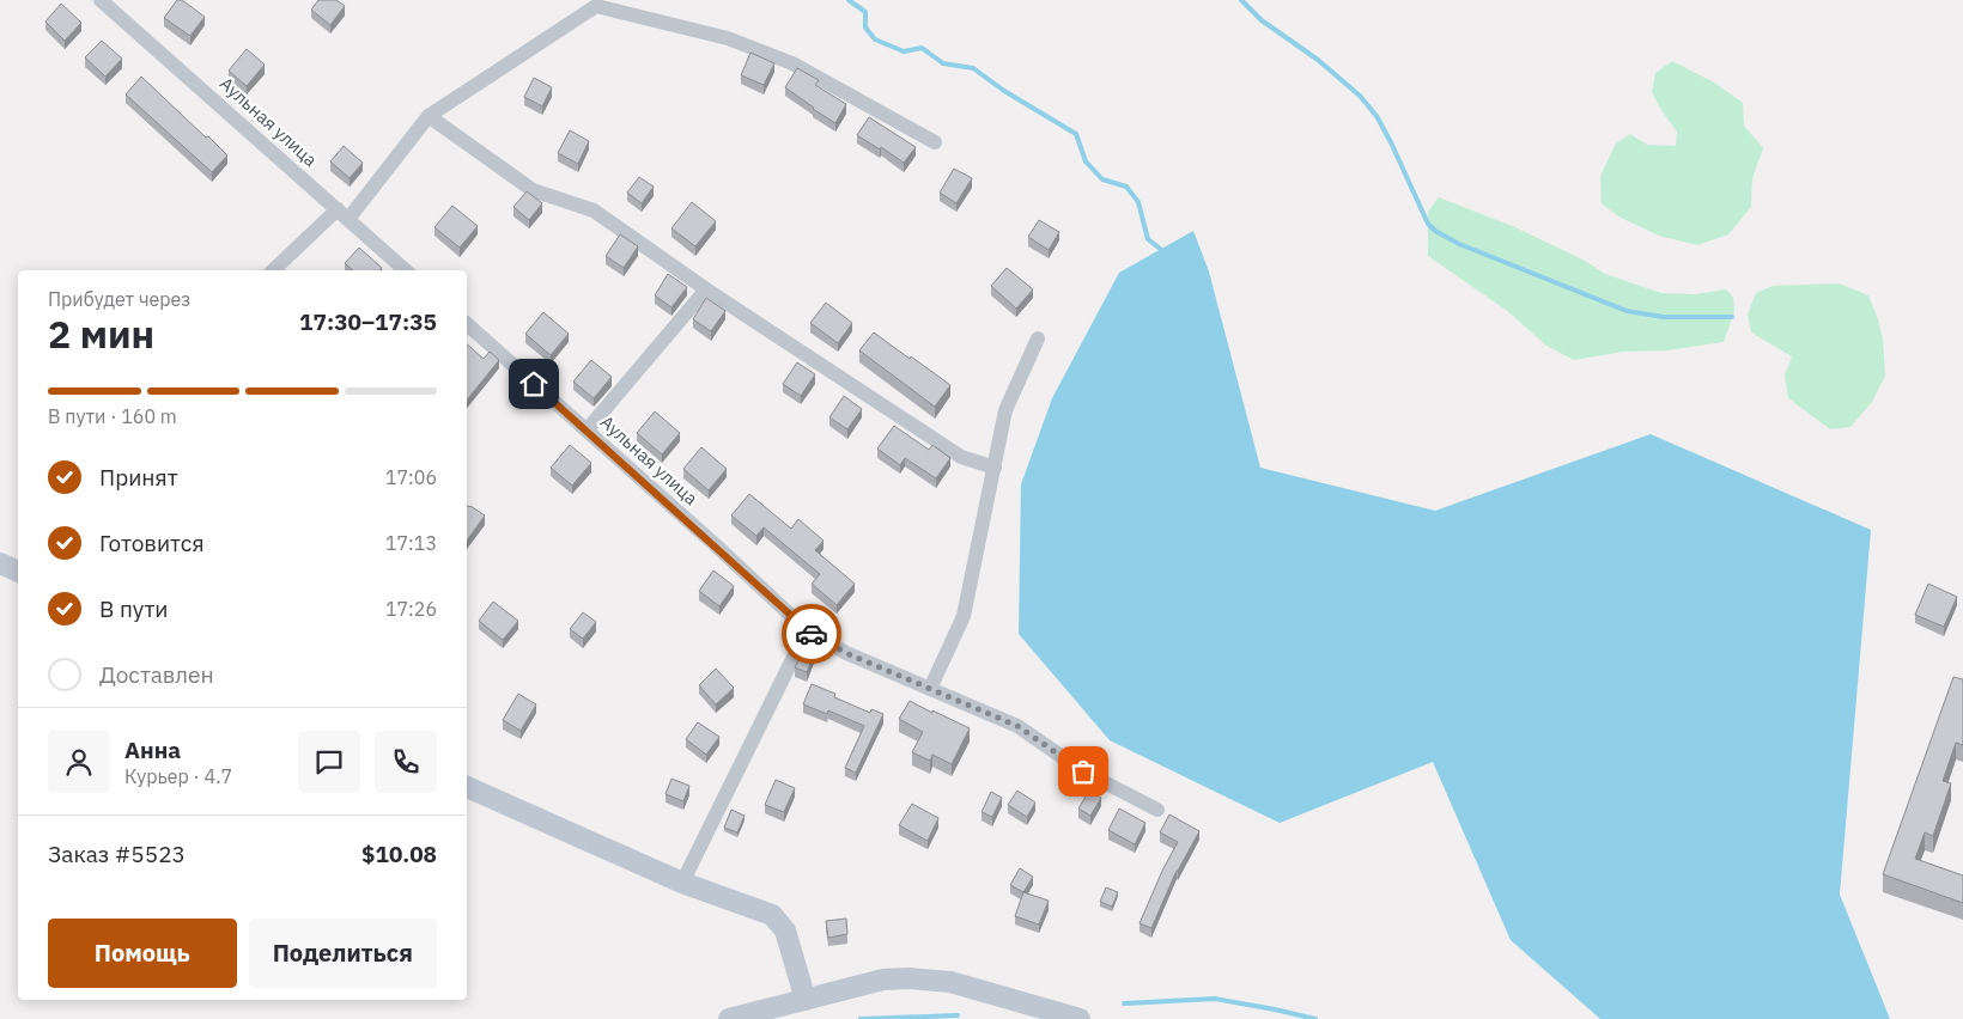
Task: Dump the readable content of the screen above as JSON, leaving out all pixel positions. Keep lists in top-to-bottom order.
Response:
{
  "streets": {
    "street": ["Аульная улица"]
  },
  "page": {
    "heading": ["2 мин", "Прибудет через", "17:30–17:35"],
    "panel": [
      "Анна",
      "Курьер · 4.7",
      "Заказ #5523",
      "$10.08"
    ],
    "bar": "В пути · 160 m",
    "list": [
      ["Принят", "17:06"],
      ["Готовится", "17:13"],
      ["В пути", "17:26"],
      "Доставлен"
    ],
    "buttons": ["Помощь", "Поделиться"]
  }
}
